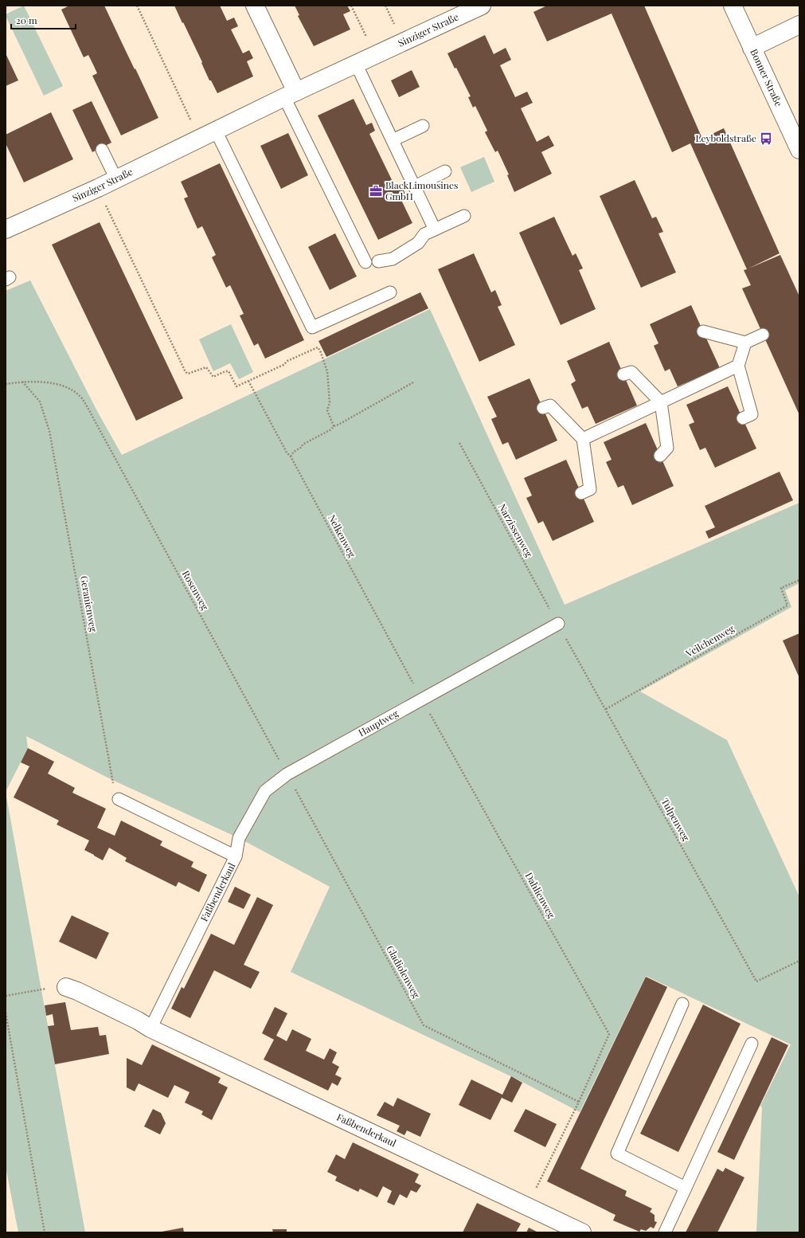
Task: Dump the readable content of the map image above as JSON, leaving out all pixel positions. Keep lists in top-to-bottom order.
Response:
{
  "streets": {
    "street": ["Sinziger Straße", "Bonner Straße", "Faßbenderkaul"],
    "lane": ["Hauptweg"],
    "path": [
      "Narzissenweg",
      "Nelkenweg",
      "Rosenweg",
      "Geranienweg",
      "Veilchenweg",
      "Tulpenweg",
      "Dahlienweg",
      "Gladiolenweg"
    ]
  },
  "crossings": [
    ["Narzissenweg", "Hauptweg"],
    ["Narzissenweg", "Tulpenweg"],
    ["Nelkenweg", "Hauptweg"],
    ["Nelkenweg", "Dahlienweg"],
    ["Rosenweg", "Geranienweg"],
    ["Rosenweg", "Hauptweg"],
    ["Rosenweg", "Gladiolenweg"],
    ["Veilchenweg", "Tulpenweg"],
    ["Hauptweg", "Tulpenweg"],
    ["Hauptweg", "Faßbenderkaul"],
    ["Hauptweg", "Dahlienweg"],
    ["Hauptweg", "Gladiolenweg"],
    ["Dahlienweg", "Gladiolenweg"]
  ],
  "places": {
    "bus stop": ["Leyboldstraße"],
    "office": ["BlackLimousines GmbH"]
  },
  "scale_bar": "20 m"
}
